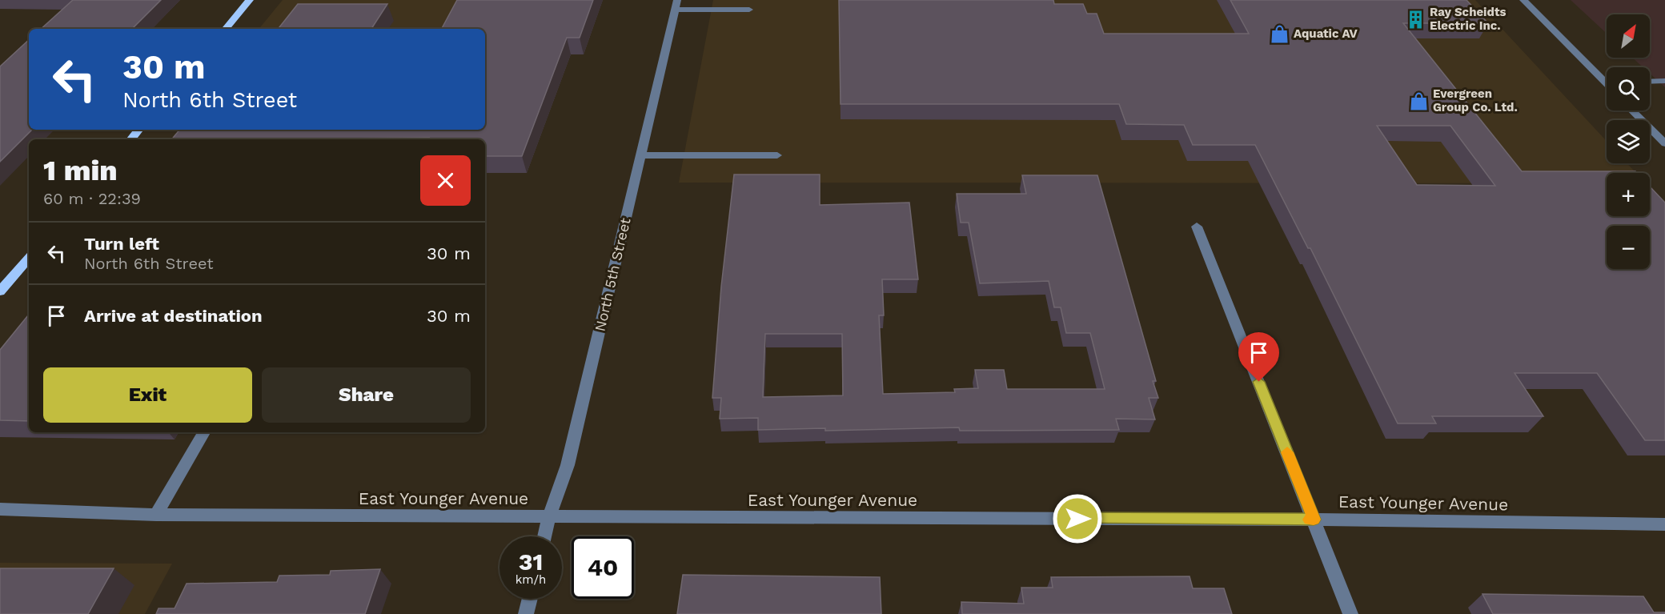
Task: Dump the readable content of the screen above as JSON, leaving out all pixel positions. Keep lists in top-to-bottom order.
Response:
{
  "streets": {
    "street": ["North 5th Street", "East Younger Avenue"]
  },
  "crossings": [
    ["North 5th Street", "East Younger Avenue"]
  ],
  "places": {
    "building": ["Ray Scheidts Electric Inc."],
    "shop": ["Aquatic AV", "Evergreen Group Co. Ltd."]
  },
  "north": "top right",
  "page": {
    "map_buttons": ["+", "−"],
    "turn": ["30 m", "North 6th Street"],
    "heading": ["1 min", "60 m · 22:39"],
    "list": [
      {
        "name": "Turn left",
        "note": "North 6th Street",
        "value": "30 m"
      },
      {
        "name": "Arrive at destination",
        "value": "30 m"
      }
    ],
    "buttons": ["Exit", "Share"],
    "speed": "31 km/h",
    "limit": "40"
  }
}
